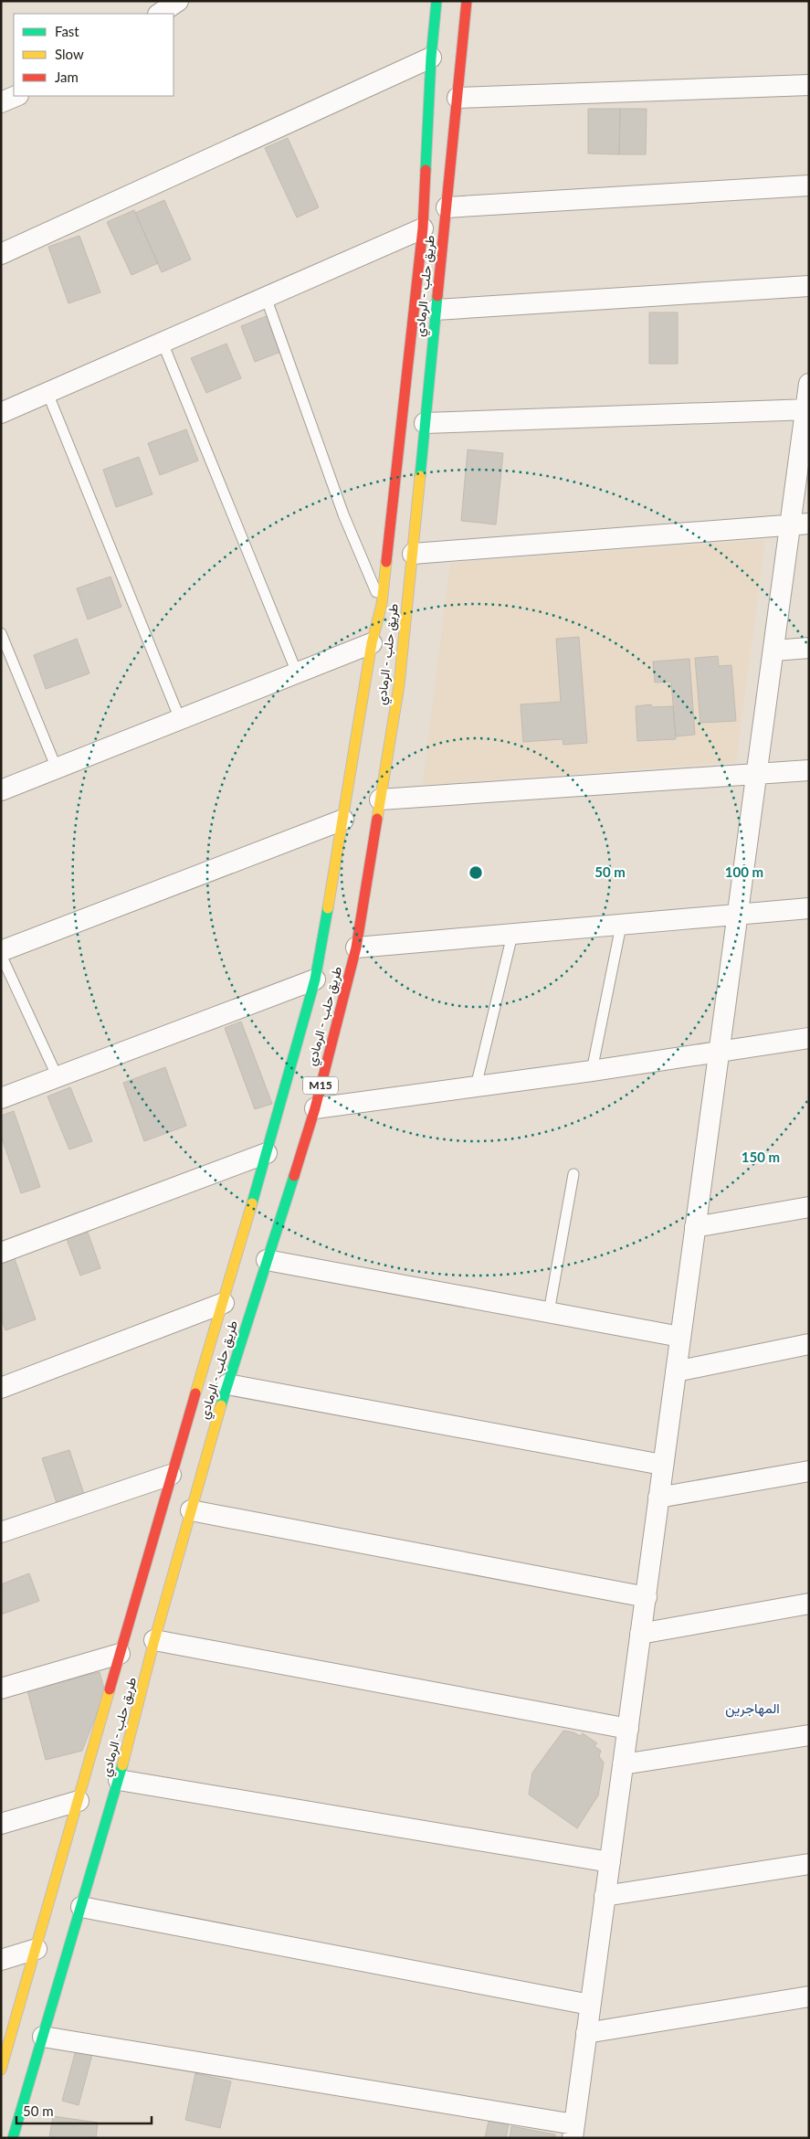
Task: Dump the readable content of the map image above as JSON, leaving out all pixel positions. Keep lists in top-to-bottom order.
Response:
{
  "streets": {
    "highway": ["طريق حلب - الرمادي", "M15"]
  },
  "districts": ["المهاجرين"],
  "legend": ["Fast", "Slow", "Jam"],
  "scale_bar": "50 m",
  "rings": ["50 m", "100 m", "150 m"]
}
